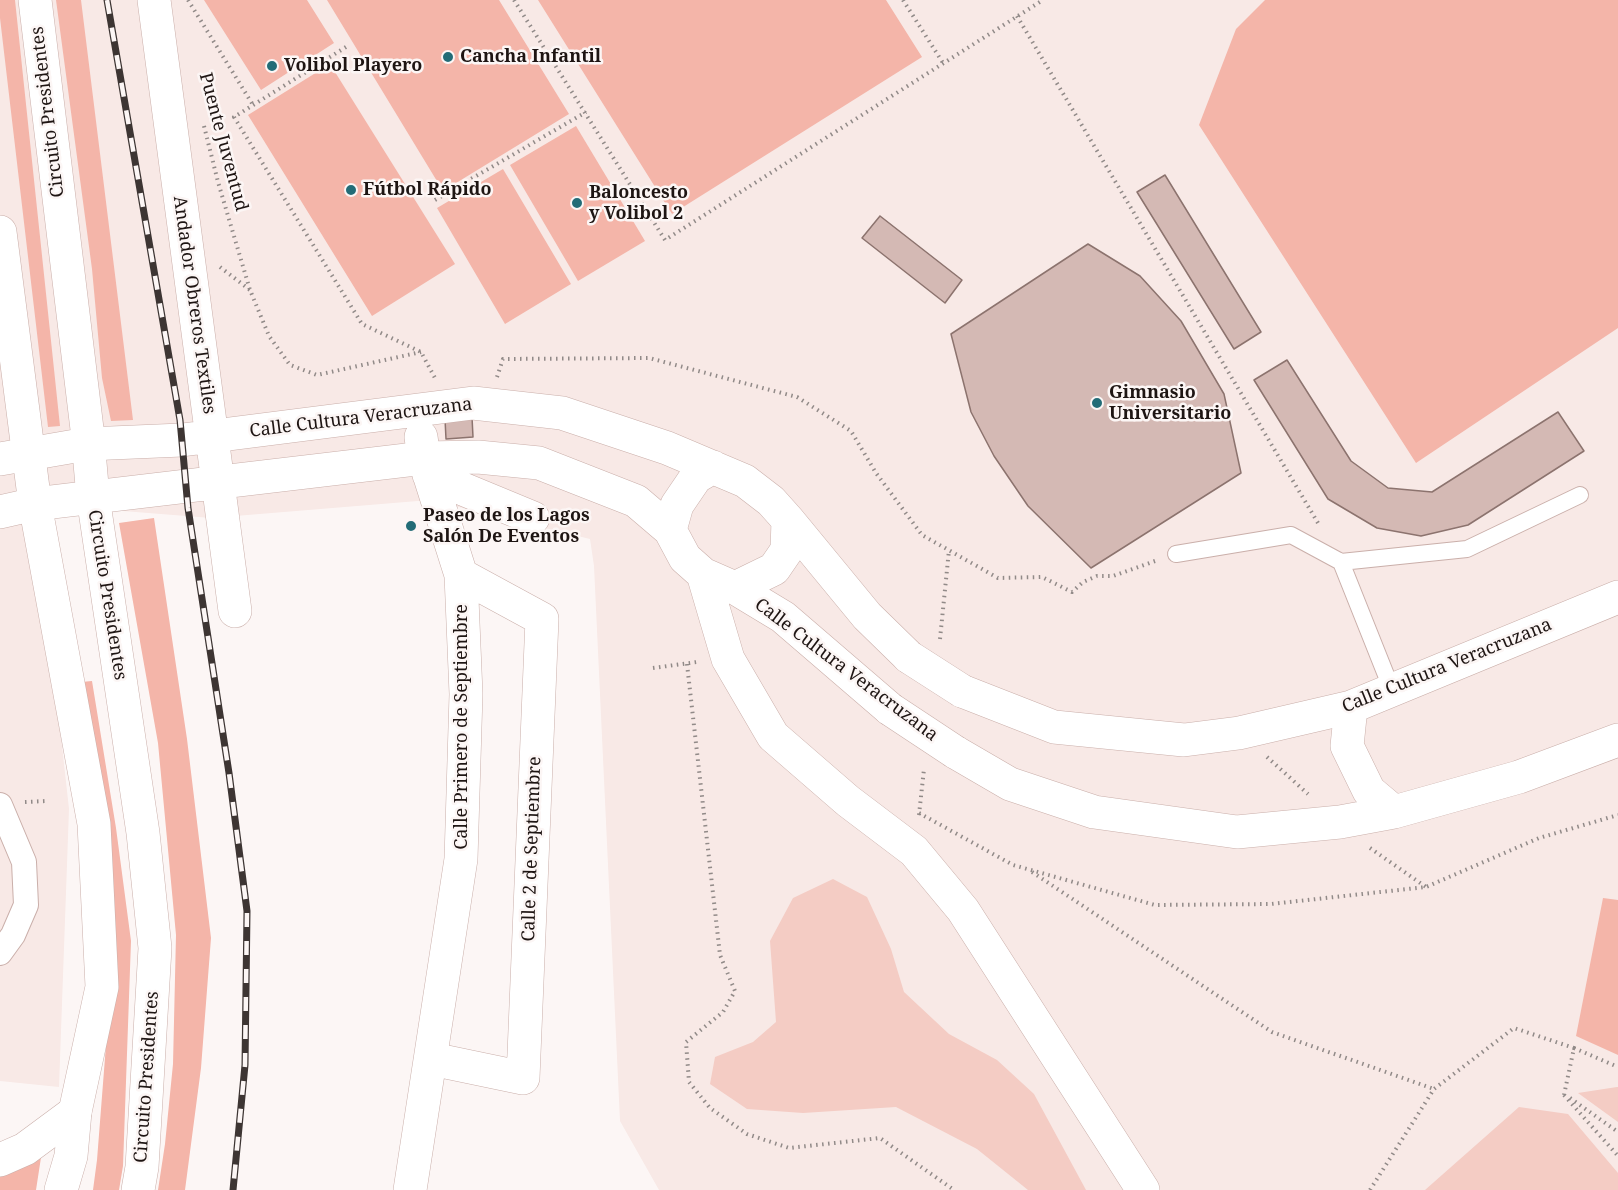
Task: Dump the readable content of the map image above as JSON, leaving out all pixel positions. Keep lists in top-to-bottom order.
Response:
{
  "streets": {
    "street": [
      "Circuito Presidentes",
      "Andador Obreros Textiles",
      "Calle Cultura Veracruzana",
      "Calle Primero de Septiembre",
      "Calle 2 de Septiembre"
    ],
    "path": ["Puente Juventud"]
  },
  "crossings": [
    ["Circuito Presidentes", "Calle Cultura Veracruzana"],
    ["Andador Obreros Textiles", "Calle Cultura Veracruzana"],
    ["Calle Cultura Veracruzana", "Calle Primero de Septiembre"],
    ["Calle Primero de Septiembre", "Calle 2 de Septiembre"]
  ],
  "places": [
    "Cancha Infantil",
    "Volibol Playero",
    "Fútbol Rápido",
    "Baloncesto y Volibol 2",
    "Gimnasio Universitario",
    "Paseo de los Lagos Salón De Eventos"
  ]
}
